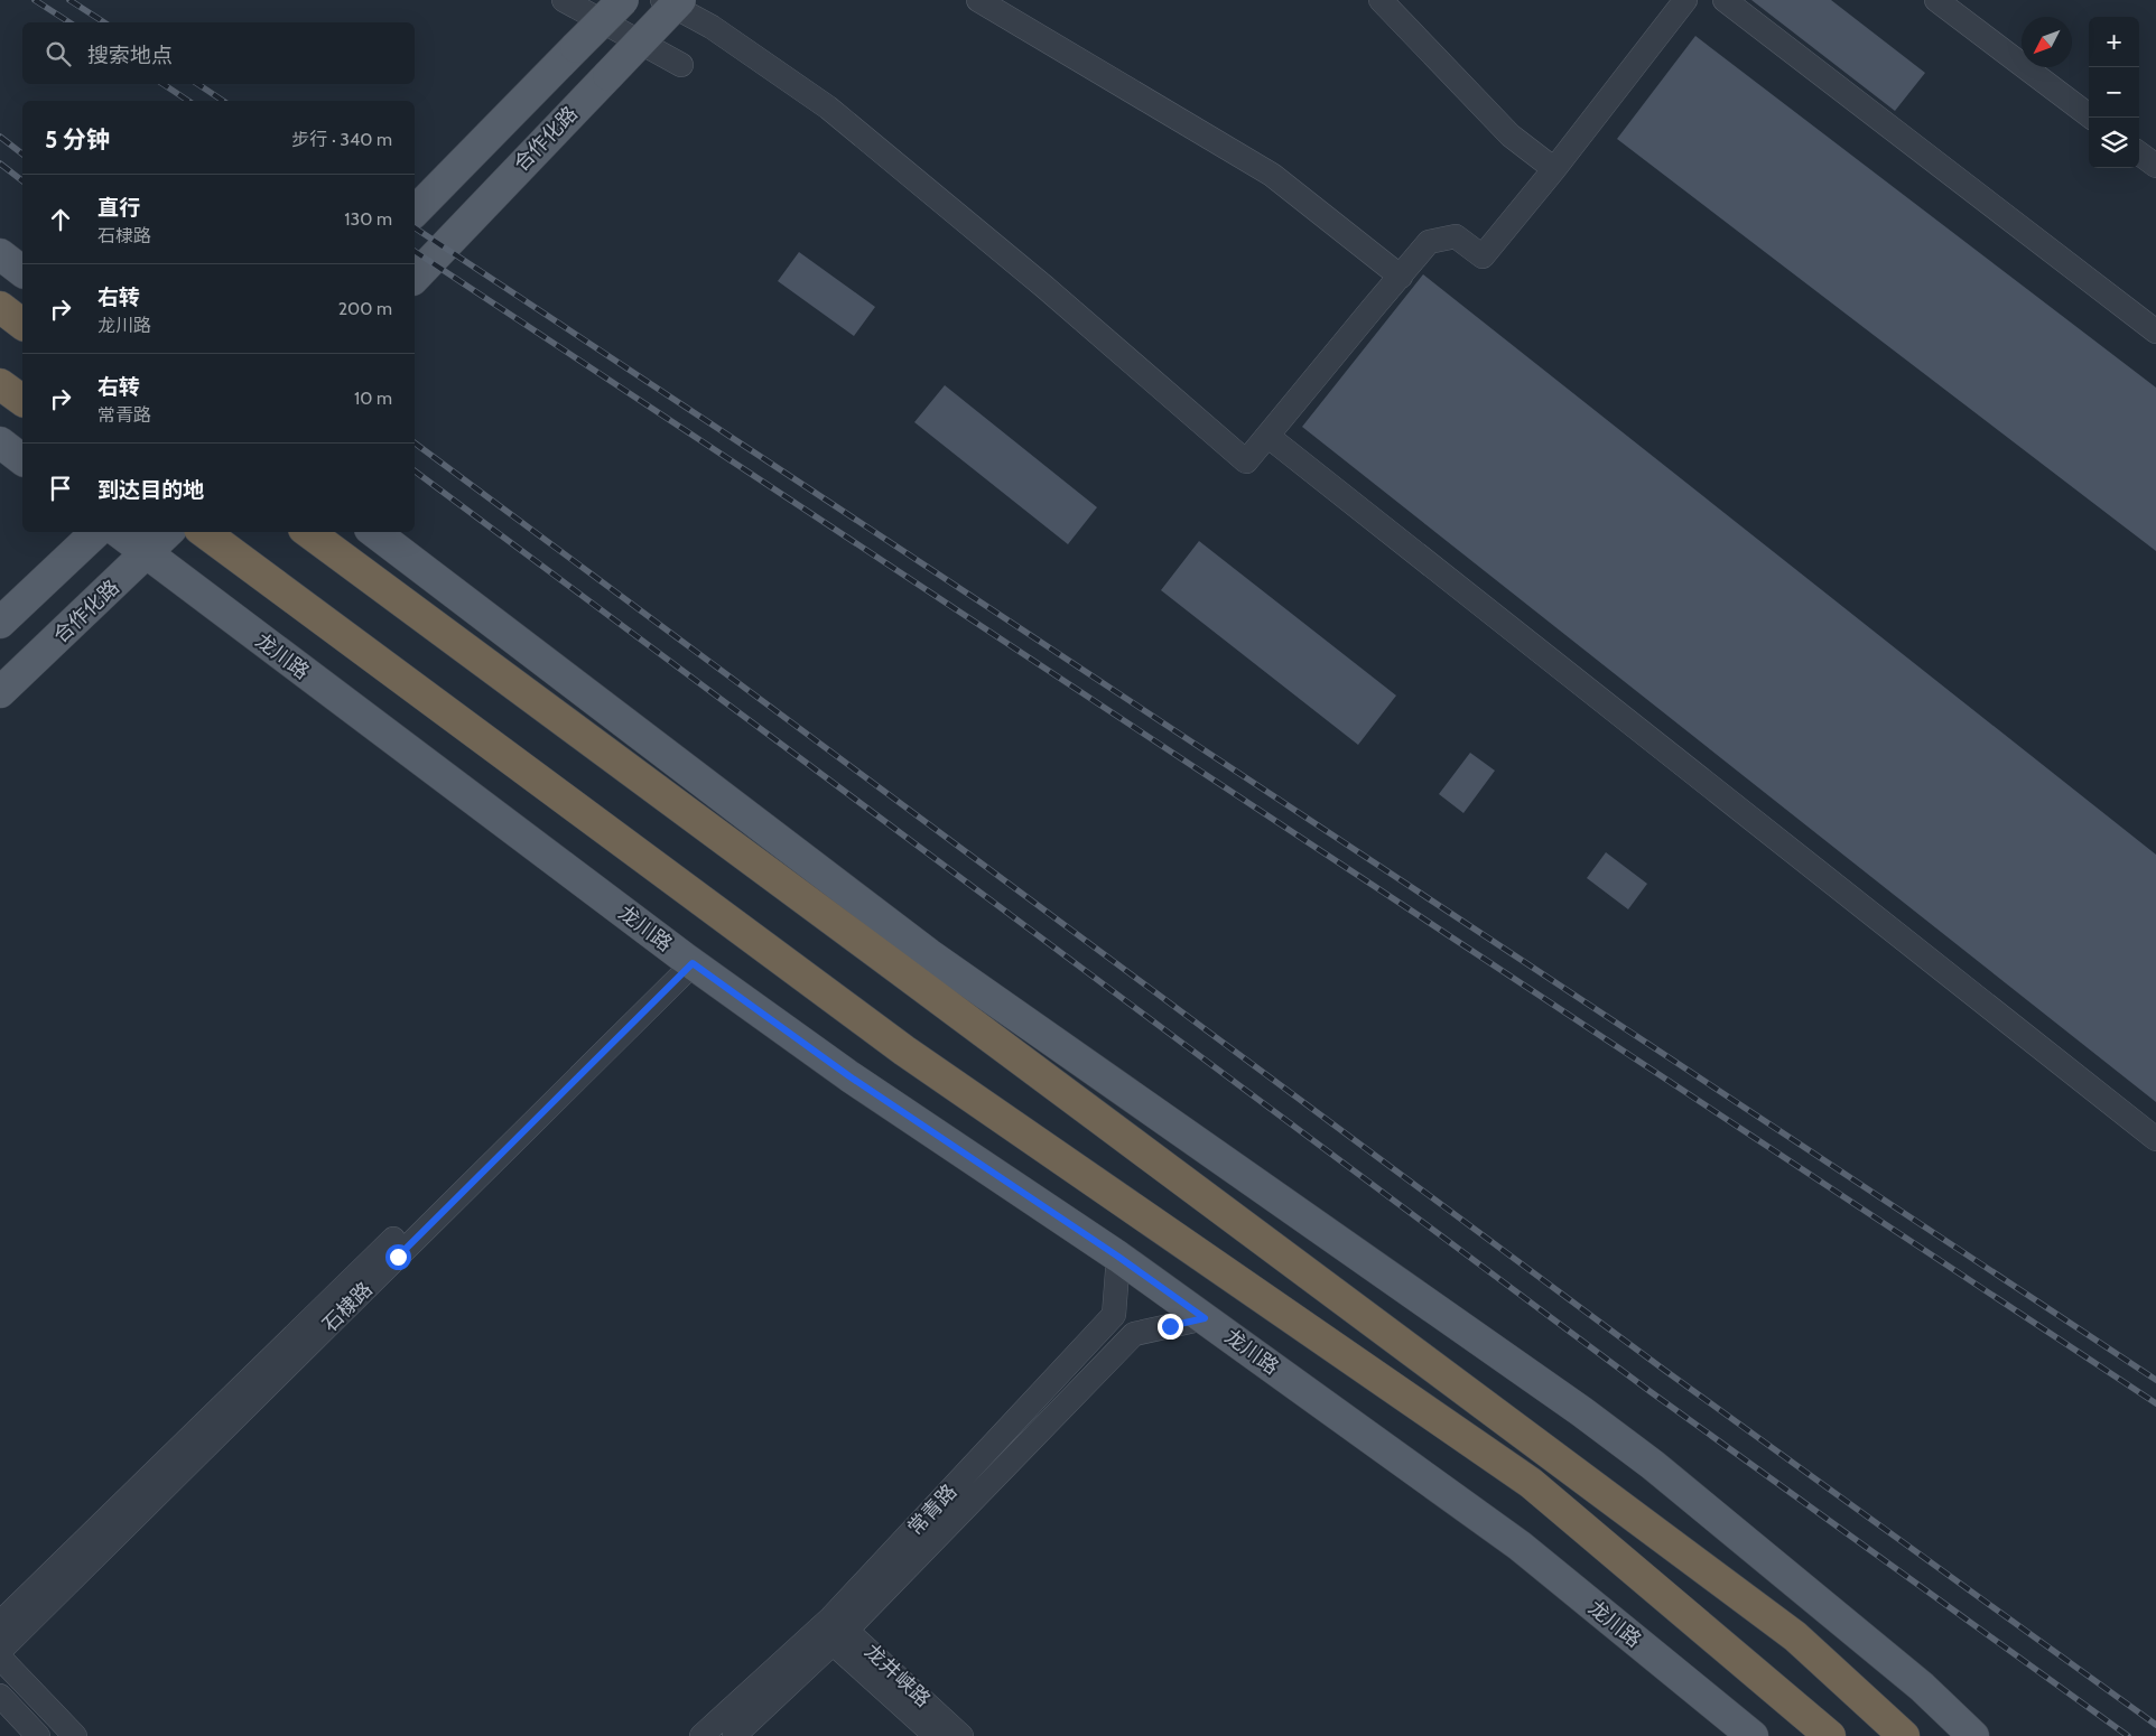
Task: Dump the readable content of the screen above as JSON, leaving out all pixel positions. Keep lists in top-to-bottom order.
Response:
{
  "streets": {
    "main road": ["合作化路", "龙川路"],
    "street": ["石棣路", "常青路", "龙井峡路"]
  },
  "crossings": [
    ["合作化路", "龙川路"],
    ["龙川路", "石棣路"],
    ["龙川路", "常青路"],
    ["常青路", "龙井峡路"]
  ],
  "north": "bottom left",
  "page": {
    "map_buttons": ["+", "−"],
    "search": "搜索地点",
    "heading": ["5 分钟", "步行 · 340 m"],
    "list": [
      ["直行", "石棣路", "130 m"],
      ["右转", "龙川路", "200 m"],
      ["右转", "常青路", "10 m"],
      "到达目的地"
    ]
  }
}
